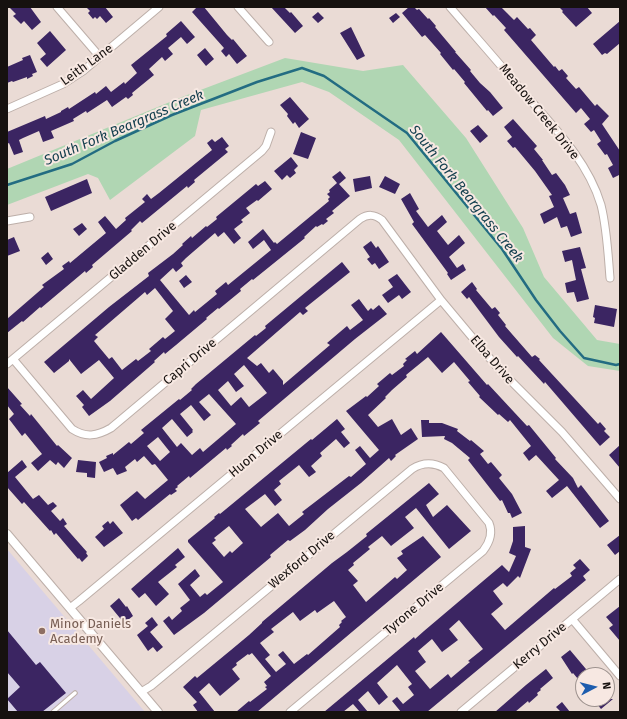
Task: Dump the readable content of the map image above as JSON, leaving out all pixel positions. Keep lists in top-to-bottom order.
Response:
{
  "streets": {
    "street": [
      "Leith Lane",
      "Meadow Creek Drive",
      "Gladden Drive",
      "Elba Drive",
      "Capri Drive",
      "Huon Drive",
      "Wexford Drive",
      "Tyrone Drive",
      "Kerry Drive"
    ]
  },
  "crossings": [
    ["Gladden Drive", "Capri Drive"],
    ["Elba Drive", "Capri Drive"],
    ["Elba Drive", "Huon Drive"],
    ["Wexford Drive", "Tyrone Drive"]
  ],
  "water": ["South Fork Beargrass Creek"],
  "places": ["Minor Daniels Academy"],
  "north": "right"
}
